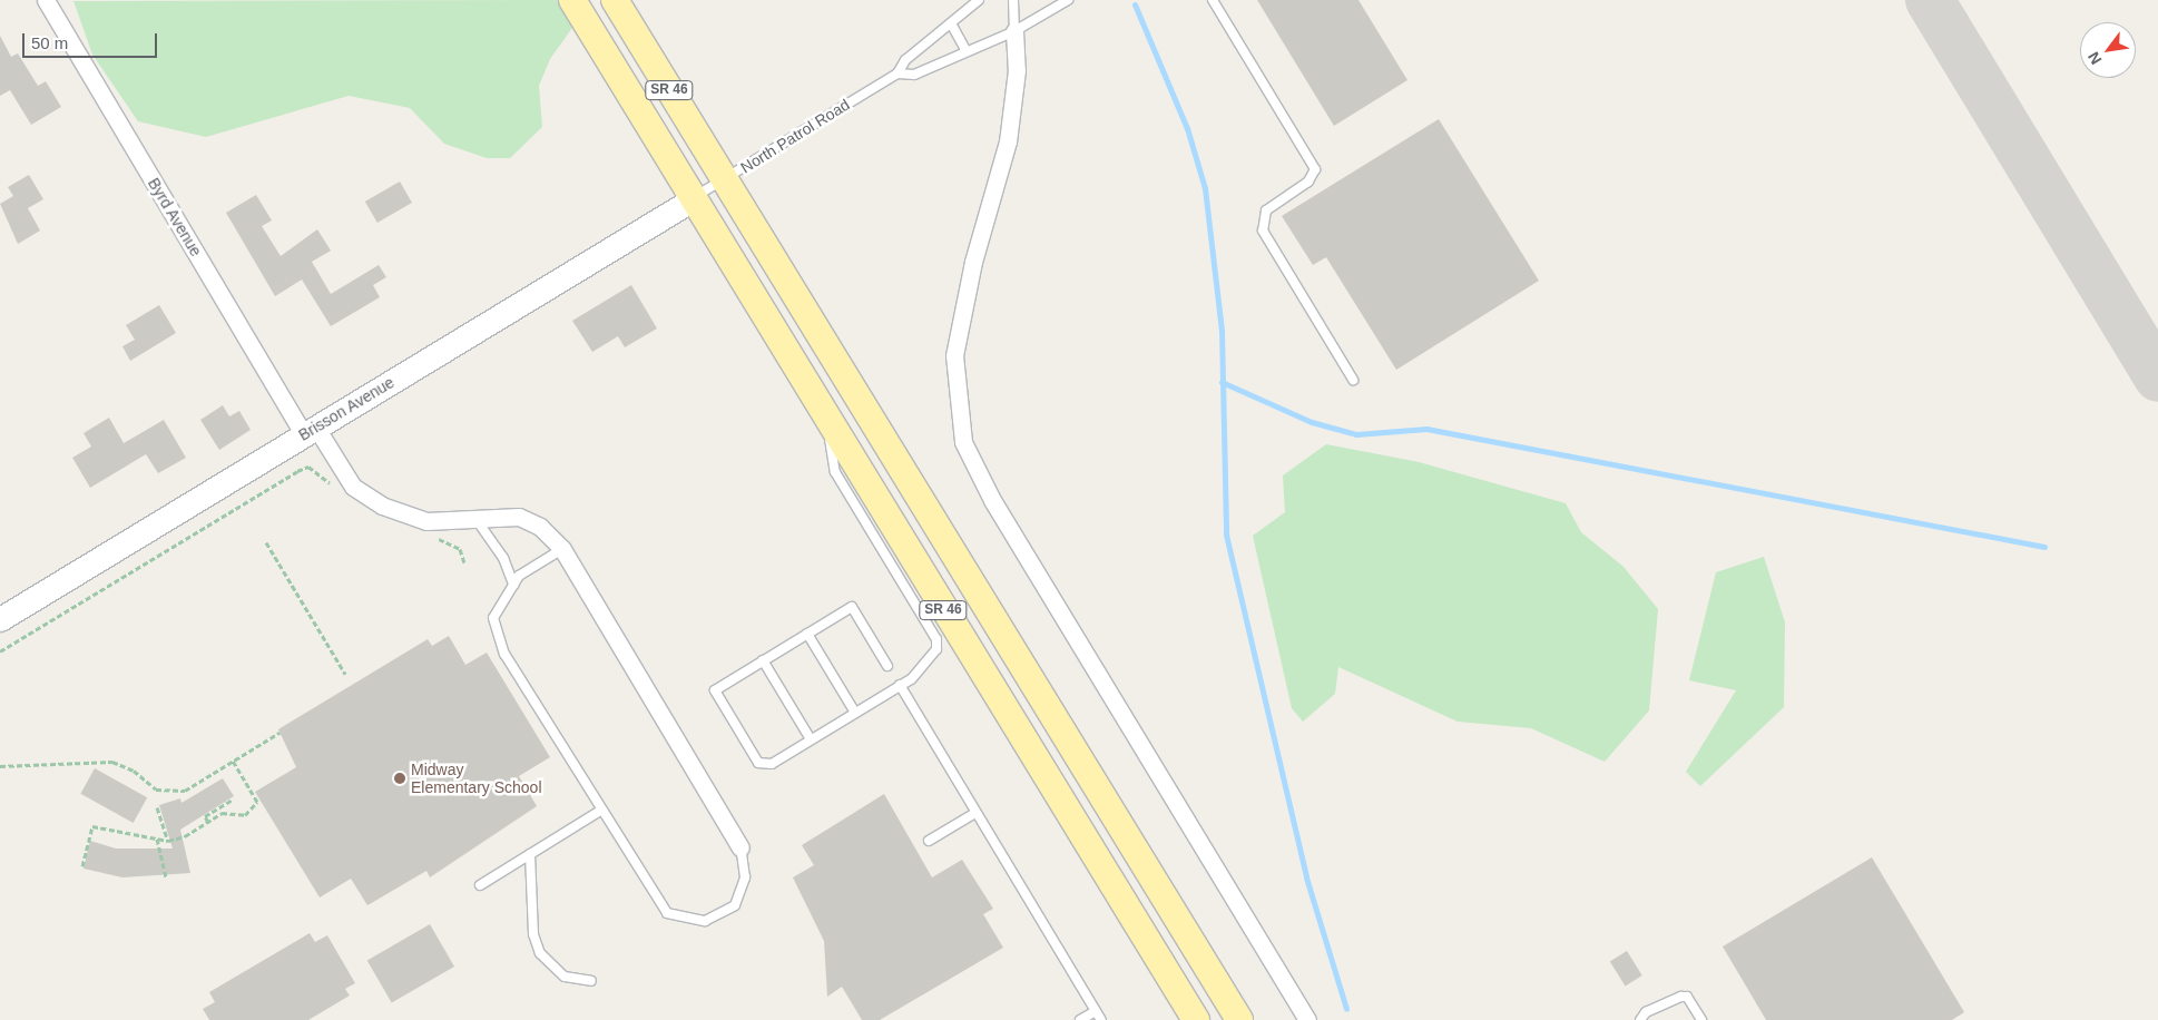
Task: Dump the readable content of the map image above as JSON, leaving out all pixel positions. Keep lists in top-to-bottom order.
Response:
{
  "streets": {
    "main road": ["SR 46"],
    "street": ["Byrd Avenue", "Brisson Avenue"],
    "lane": ["North Patrol Road"]
  },
  "crossings": [
    ["SR 46", "North Patrol Road"],
    ["SR 46", "Brisson Avenue"],
    ["North Patrol Road", "Brisson Avenue"],
    ["Byrd Avenue", "Brisson Avenue"]
  ],
  "places": ["Midway Elementary School"],
  "scale_bar": "50 m",
  "north": "bottom left"
}
